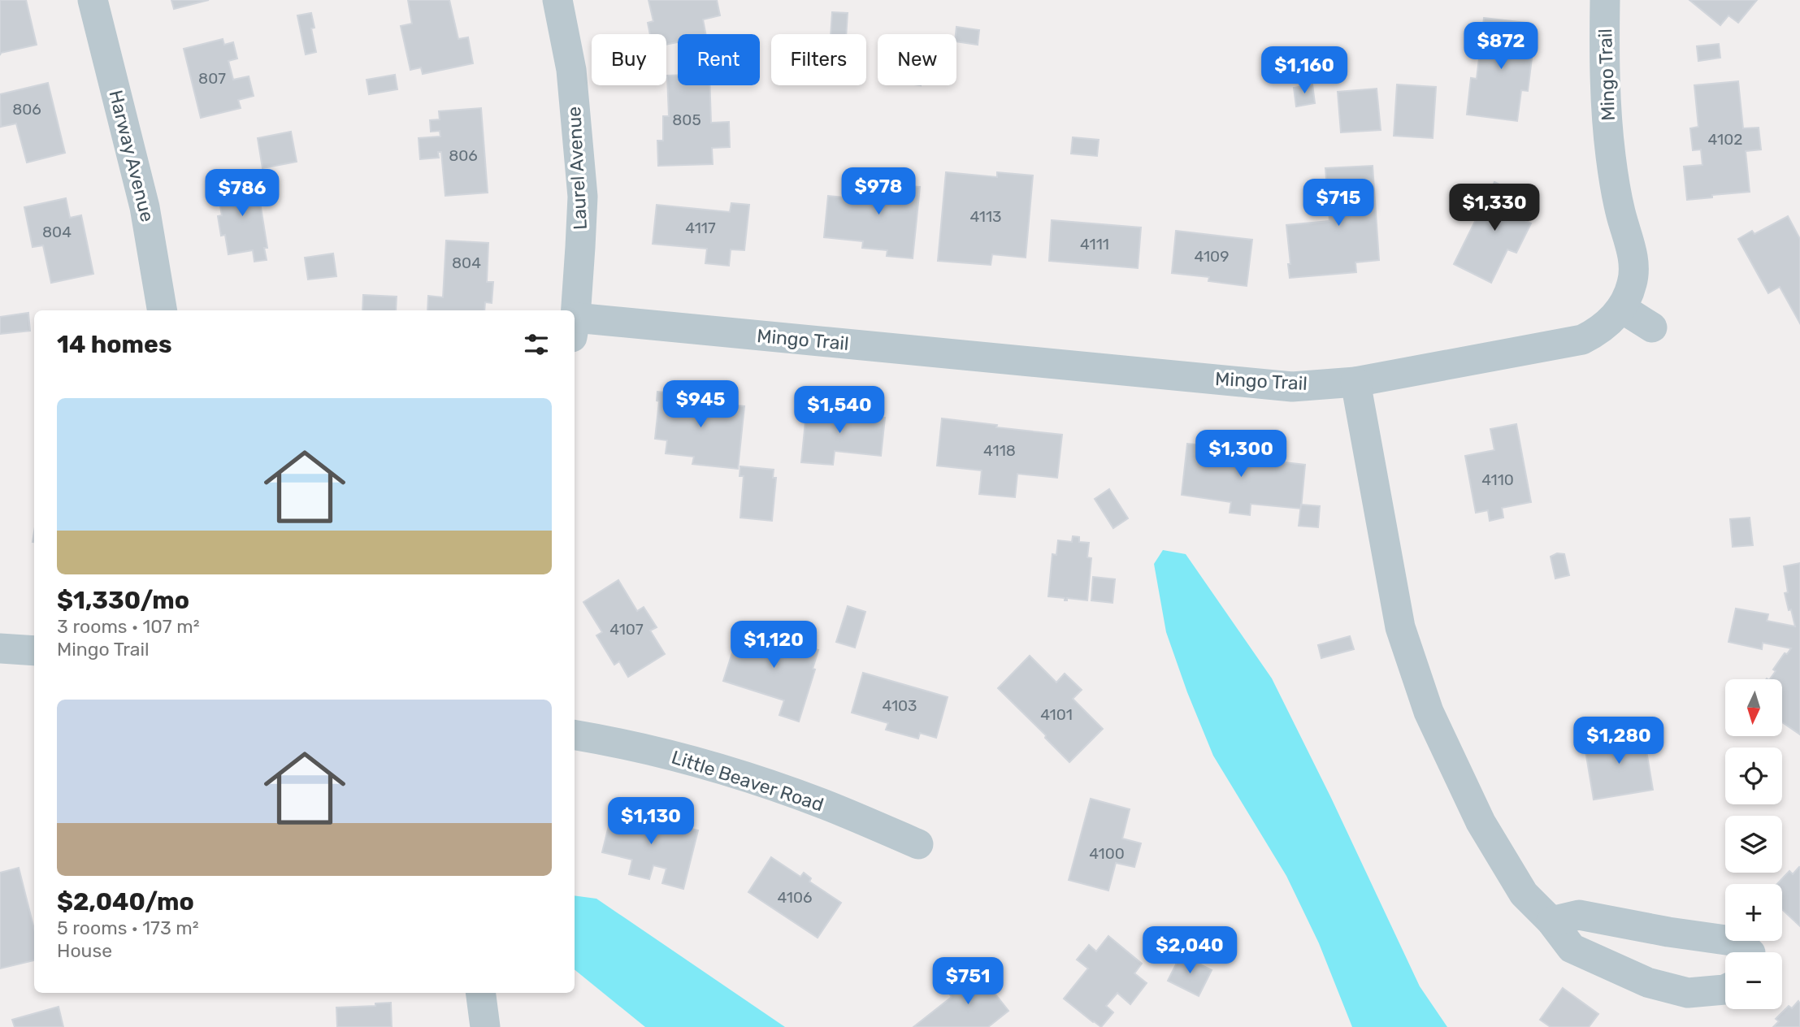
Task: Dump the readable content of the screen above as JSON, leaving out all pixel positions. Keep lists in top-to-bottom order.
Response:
{
  "streets": {
    "street": [
      "Mingo Trail",
      "Harway Avenue",
      "Laurel Avenue",
      "Little Beaver Road"
    ]
  },
  "house_numbers": [
    "807",
    "806",
    "805",
    "4102",
    "806",
    "4113",
    "4117",
    "804",
    "4111",
    "4109",
    "804",
    "4118",
    "4110",
    "4107",
    "4103",
    "4101",
    "4100",
    "4106"
  ],
  "north": "bottom",
  "page": {
    "price": [
      "$872",
      "$1,160",
      "$978",
      "$786",
      "$715",
      "$1,330",
      "$945",
      "$1,540",
      "$1,300",
      "$1,120",
      "$1,280",
      "$1,130",
      "$2,040",
      "$751"
    ],
    "chip": [
      "Buy",
      "Rent",
      "Filters",
      "New"
    ],
    "heading": "14 homes",
    "list": [
      {
        "name": "$1,330/mo",
        "note": "3 rooms · 107 m² · Mingo Trail"
      },
      {
        "name": "$2,040/mo",
        "note": "5 rooms · 173 m² · House"
      }
    ],
    "map_buttons": ["+", "−"]
  }
}
